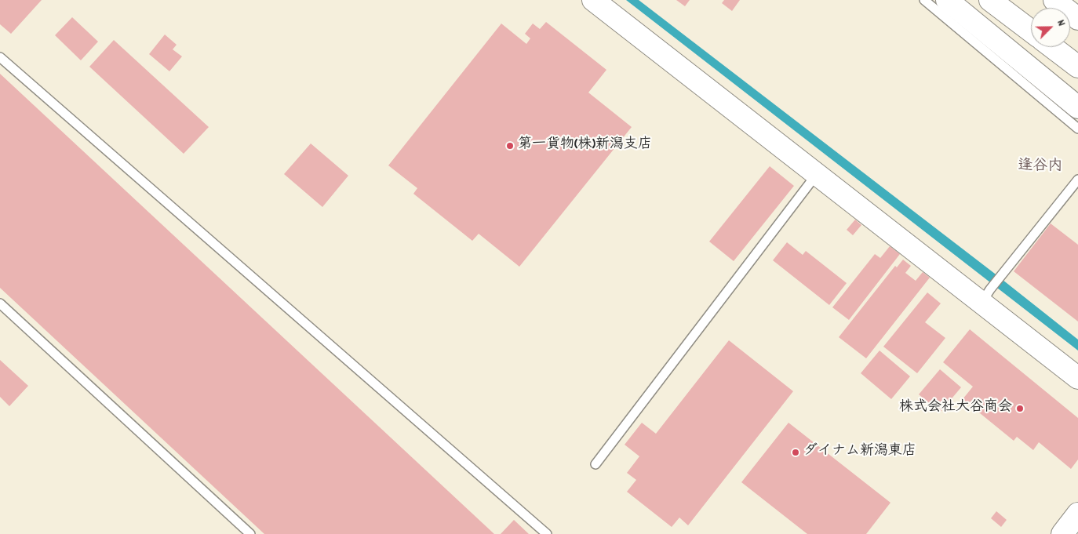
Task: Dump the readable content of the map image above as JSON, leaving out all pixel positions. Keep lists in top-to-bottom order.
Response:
{
  "districts": ["逢谷内"],
  "places": ["第一貨物(株)新潟支店", "株式会社大谷商会", "ダイナム新潟東店"],
  "north": "top right"
}
